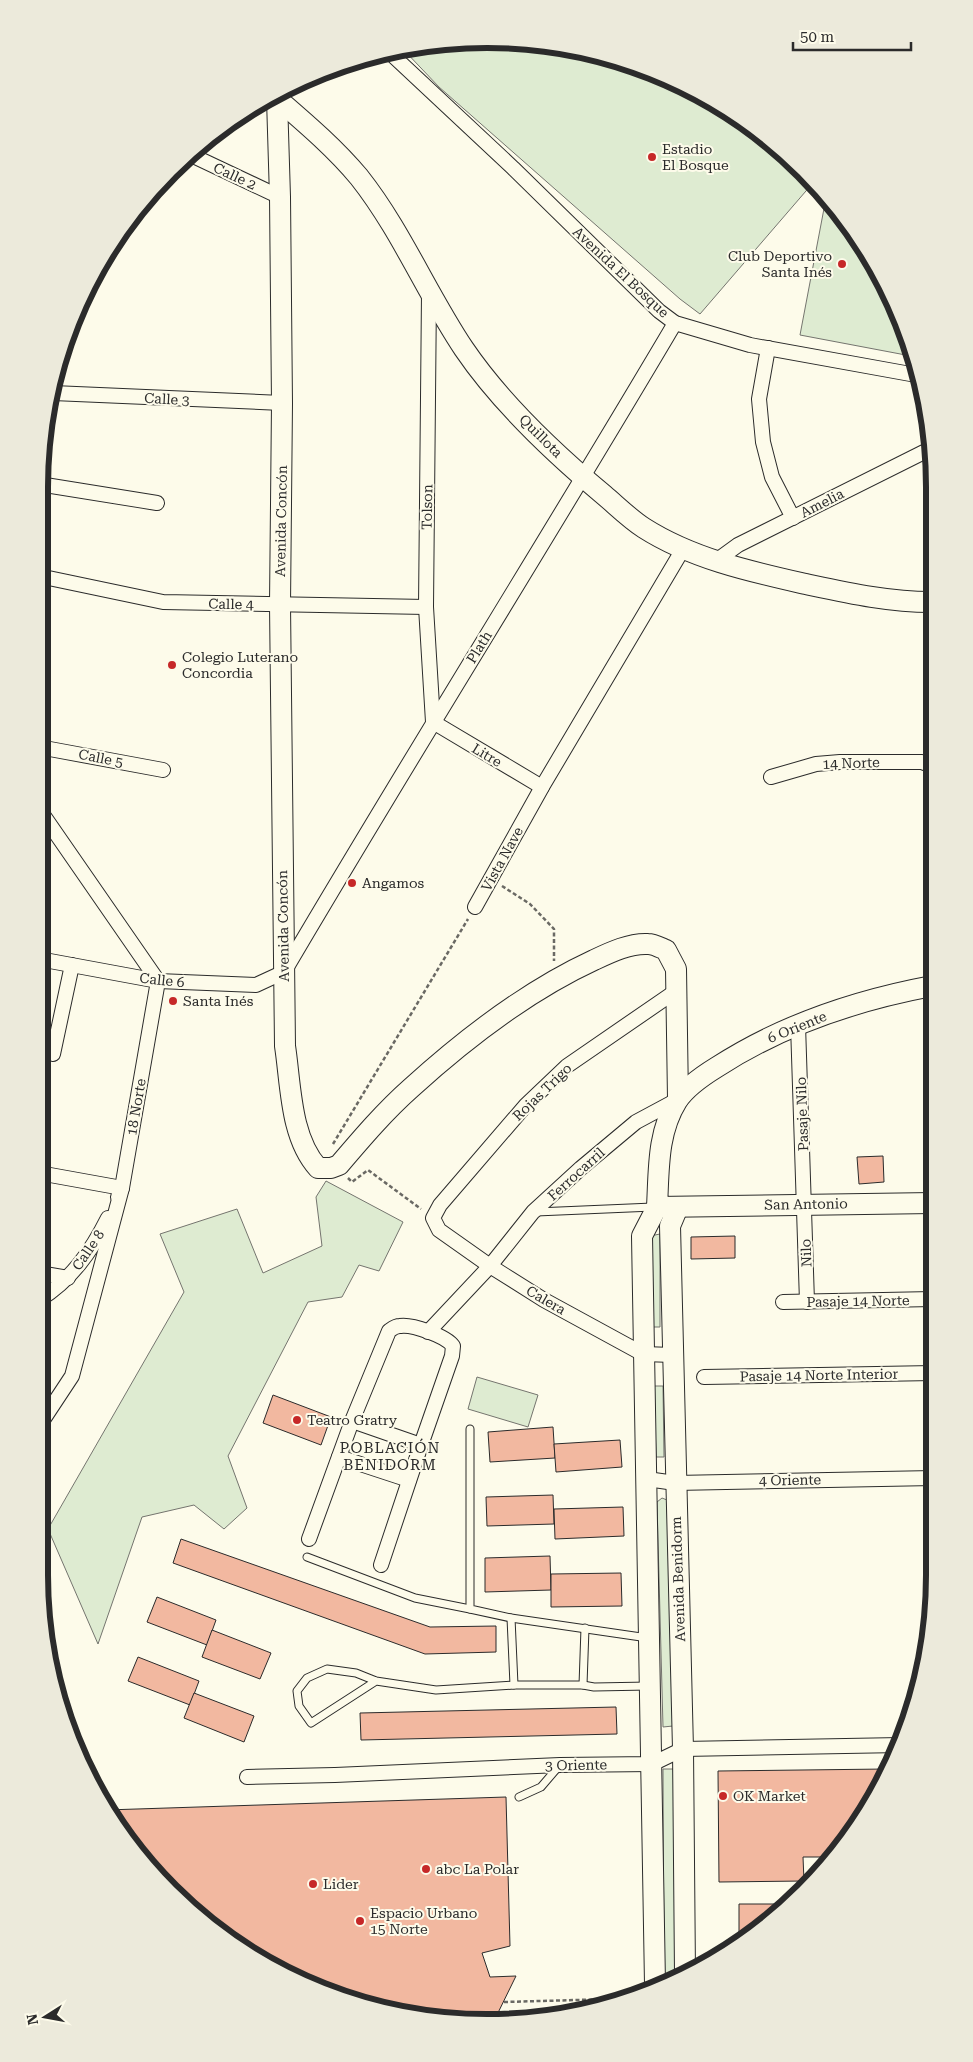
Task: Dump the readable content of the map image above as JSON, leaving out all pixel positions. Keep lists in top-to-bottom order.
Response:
{
  "streets": {
    "main road": [
      "Quillota",
      "Avenida Concón",
      "6 Oriente",
      "San Antonio",
      "Avenida Benidorm"
    ],
    "street": [
      "Calle 2",
      "Avenida El Bosque",
      "Calle 3",
      "Amelia",
      "Tolson",
      "Calle 4",
      "Plath",
      "Litre",
      "Calle 5",
      "14 Norte",
      "Vista Nave",
      "Calle 6",
      "Rojas Trigo",
      "18 Norte",
      "Pasaje Nilo",
      "Ferrocarril",
      "Calle 8",
      "Nilo",
      "Calera",
      "Pasaje 14 Norte",
      "Pasaje 14 Norte Interior",
      "4 Oriente",
      "3 Oriente"
    ]
  },
  "crossings": [
    ["Calle 2", "Avenida Concón"],
    ["Avenida El Bosque", "Plath"],
    ["Calle 3", "Avenida Concón"],
    ["Quillota", "Amelia"],
    ["Quillota", "Tolson"],
    ["Quillota", "Plath"],
    ["Quillota", "Vista Nave"],
    ["Tolson", "Calle 4"],
    ["Tolson", "Plath"],
    ["Tolson", "Litre"],
    ["Avenida Concón", "Calle 4"],
    ["Avenida Concón", "Plath"],
    ["Avenida Concón", "Vista Nave"],
    ["Avenida Concón", "Calle 6"],
    ["Plath", "Litre"],
    ["Plath", "Calle 6"],
    ["Litre", "Vista Nave"],
    ["Calle 6", "18 Norte"],
    ["6 Oriente", "Pasaje Nilo"],
    ["6 Oriente", "Ferrocarril"],
    ["6 Oriente", "Avenida Benidorm"],
    ["Rojas Trigo", "Calera"],
    ["18 Norte", "Calle 8"],
    ["Pasaje Nilo", "San Antonio"],
    ["Pasaje Nilo", "Nilo"],
    ["Ferrocarril", "Calera"],
    ["Ferrocarril", "Avenida Benidorm"],
    ["San Antonio", "Nilo"],
    ["San Antonio", "Avenida Benidorm"],
    ["Nilo", "Pasaje 14 Norte"],
    ["Calera", "Avenida Benidorm"],
    ["4 Oriente", "Avenida Benidorm"],
    ["Avenida Benidorm", "3 Oriente"]
  ],
  "districts": ["POBLACIÓN BENIDORM"],
  "places": [
    "Estadio El Bosque",
    "Club Deportivo Santa Inés",
    "Colegio Luterano Concordia",
    "Angamos",
    "Santa Inés",
    "Teatro Gratry",
    "OK Market",
    "abc La Polar",
    "Lider",
    "Espacio Urbano 15 Norte"
  ],
  "scale_bar": "50 m",
  "north": "left"
}
